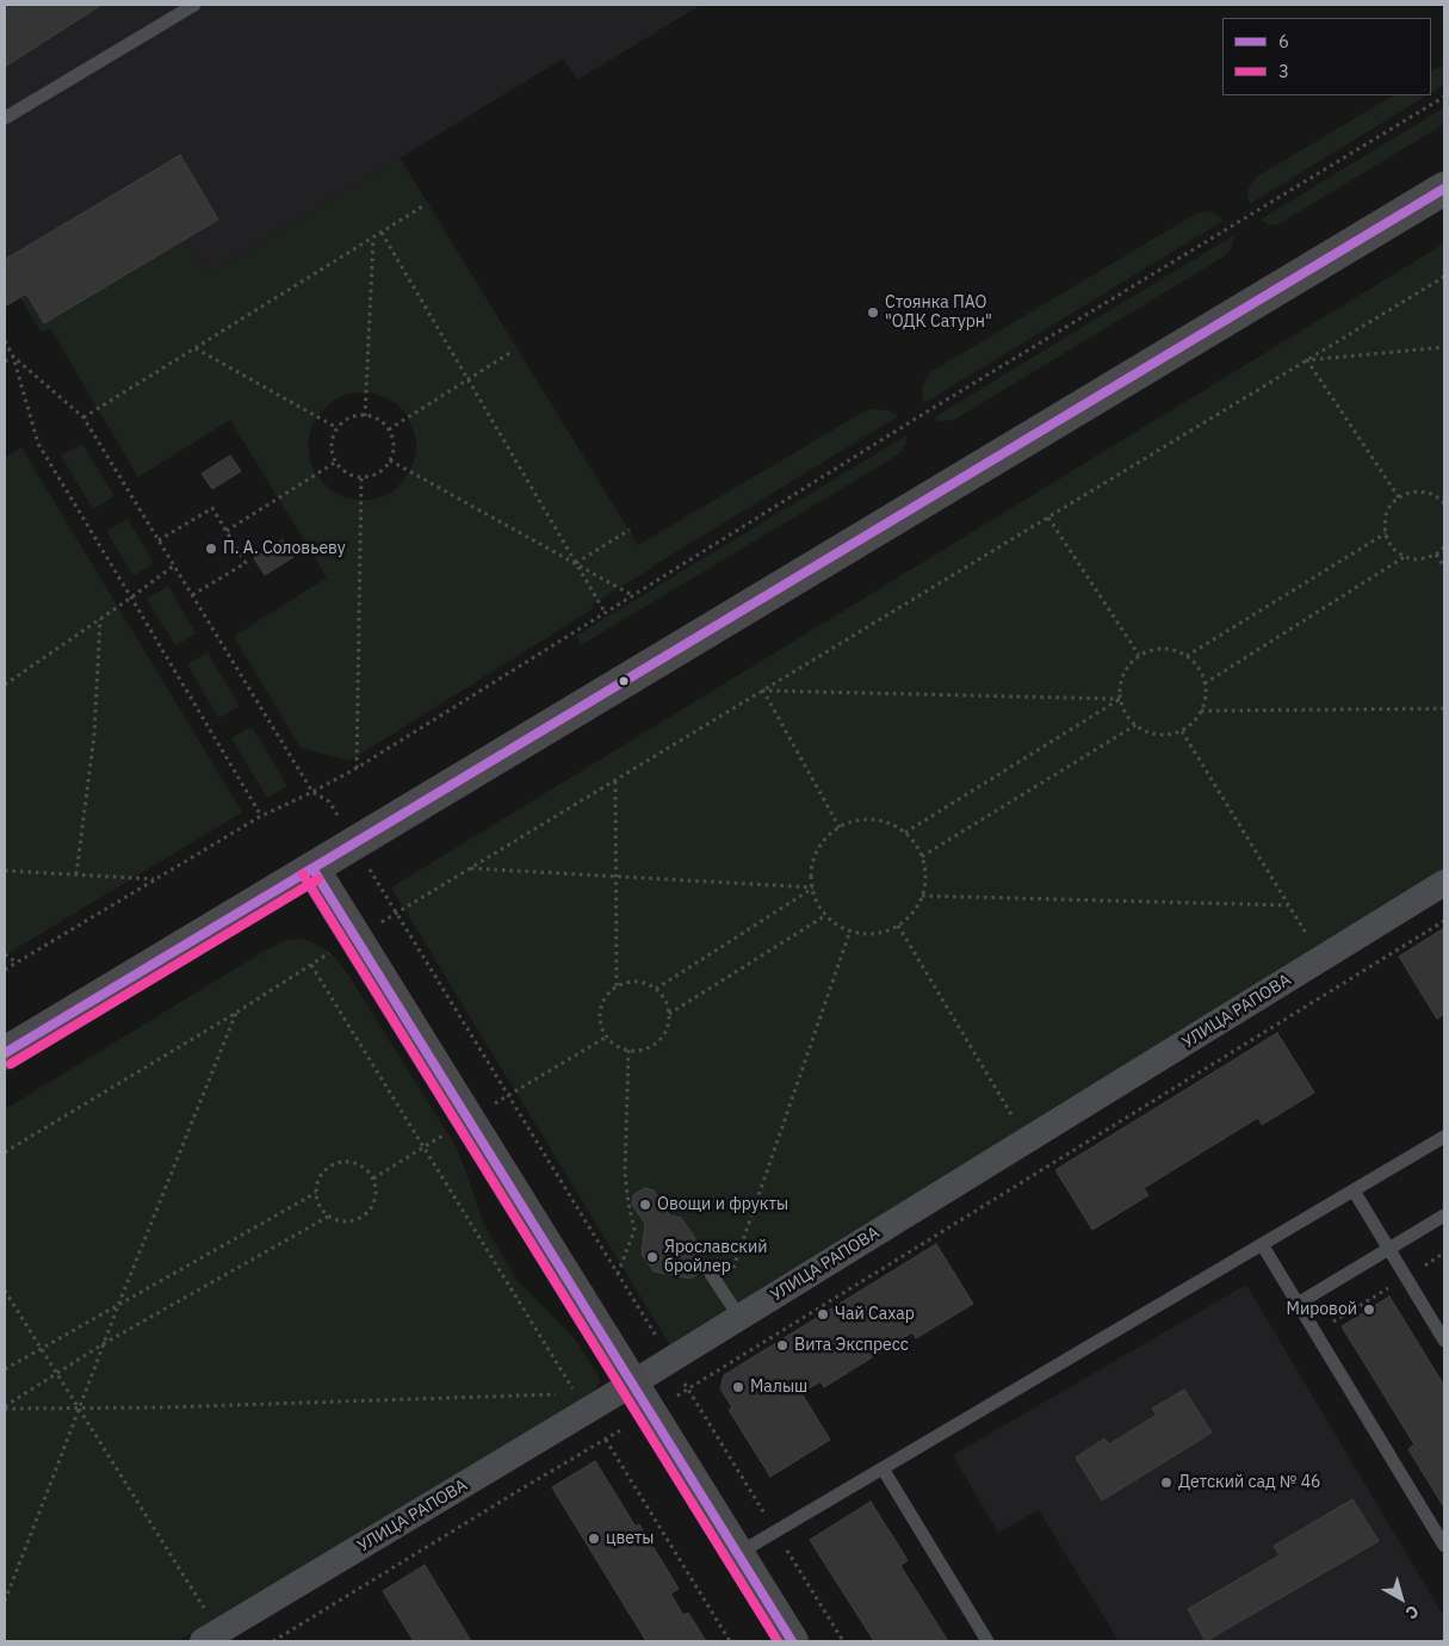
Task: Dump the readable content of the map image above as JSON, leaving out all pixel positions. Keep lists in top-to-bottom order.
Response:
{
  "streets": {
    "street": ["УЛИЦА РАПОВА"]
  },
  "places": [
    "Стоянка ПАО \"ОДК Сатурн\"",
    "П. А. Соловьеву",
    "Овощи и фрукты",
    "Ярославский бройлер",
    "Мировой",
    "Чай Сахар",
    "Вита Экспресс",
    "Малыш",
    "Детский сад № 46",
    "цветы"
  ],
  "lines": ["transit line 6", "transit line 3"],
  "legend": ["6", "3"],
  "north": "bottom right"
}
